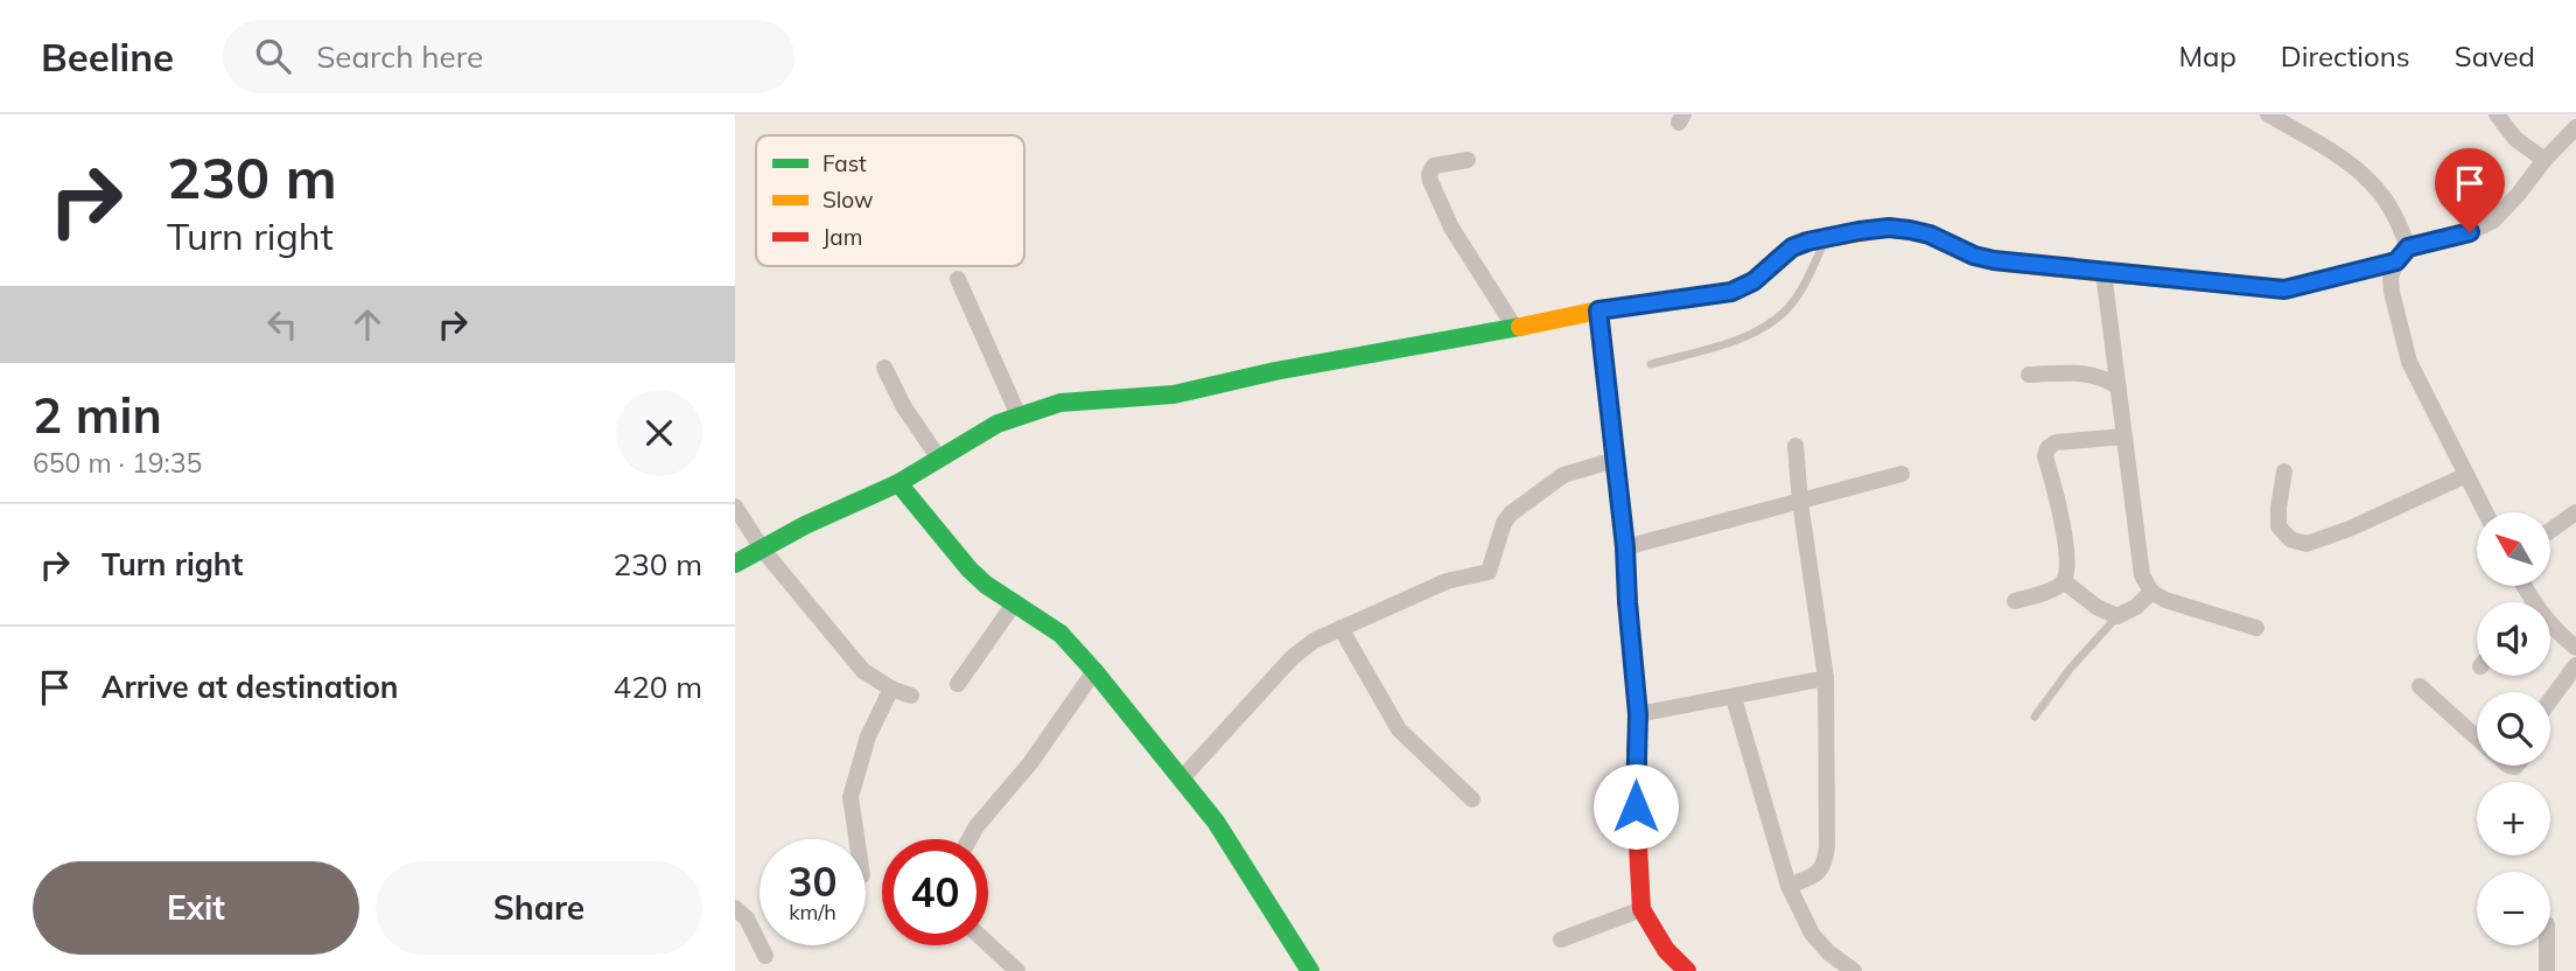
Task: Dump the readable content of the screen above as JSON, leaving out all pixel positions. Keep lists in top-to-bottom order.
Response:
{
  "legend": ["Fast", "Slow", "Jam"],
  "north": "top left",
  "page": {
    "header": "Beeline",
    "search": "Search here",
    "nav": ["Map", "Directions", "Saved"],
    "turn": ["230 m", "Turn right"],
    "heading": ["2 min", "650 m · 19:35"],
    "list": [
      {
        "name": "Turn right",
        "value": "230 m"
      },
      {
        "name": "Arrive at destination",
        "value": "420 m"
      }
    ],
    "map_buttons": ["+", "−"],
    "speed": "30 km/h",
    "limit": "40",
    "buttons": ["Exit", "Share"]
  }
}
